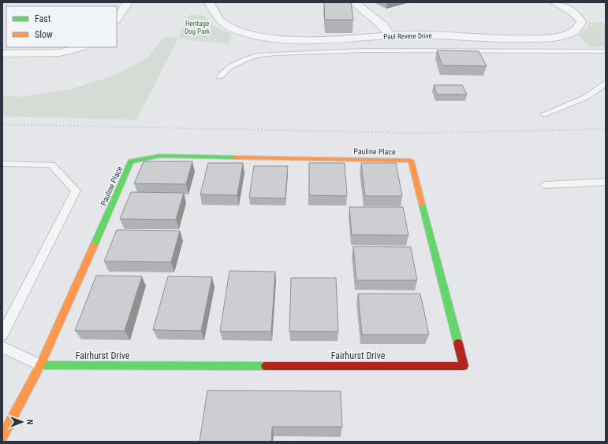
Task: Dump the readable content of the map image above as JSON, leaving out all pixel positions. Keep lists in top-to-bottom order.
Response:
{
  "streets": {
    "street": ["Paul Revere Drive", "Pauline Place", "Fairhurst Drive"]
  },
  "crossings": [
    ["Pauline Place", "Fairhurst Drive"]
  ],
  "parks": ["Heritage Dog Park"],
  "legend": ["Fast", "Slow"],
  "north": "right"
}
